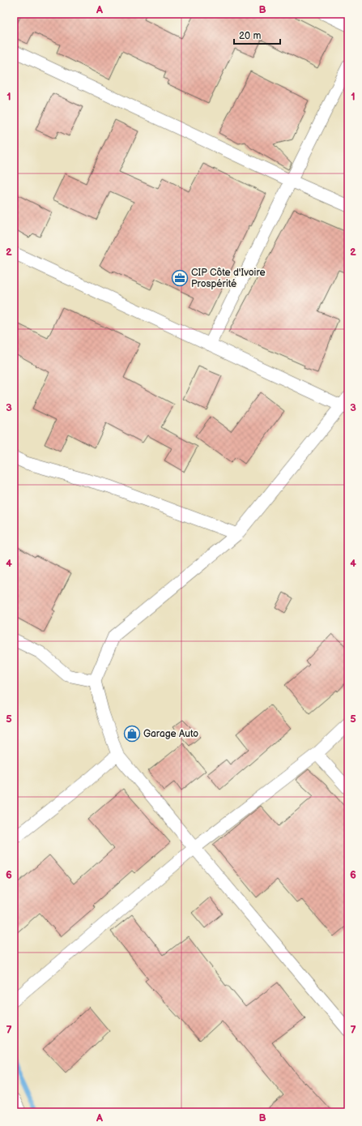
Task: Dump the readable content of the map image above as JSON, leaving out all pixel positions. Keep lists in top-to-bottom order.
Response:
{
  "places": {
    "office": ["CIP Côte d'Ivoire Prospérité"],
    "shop": ["Garage Auto"]
  },
  "scale_bar": "20 m",
  "grid": {
    "columns": ["A", "B"],
    "rows": [
      "1",
      "2",
      "3",
      "4",
      "5",
      "6",
      "7"
    ]
  }
}
